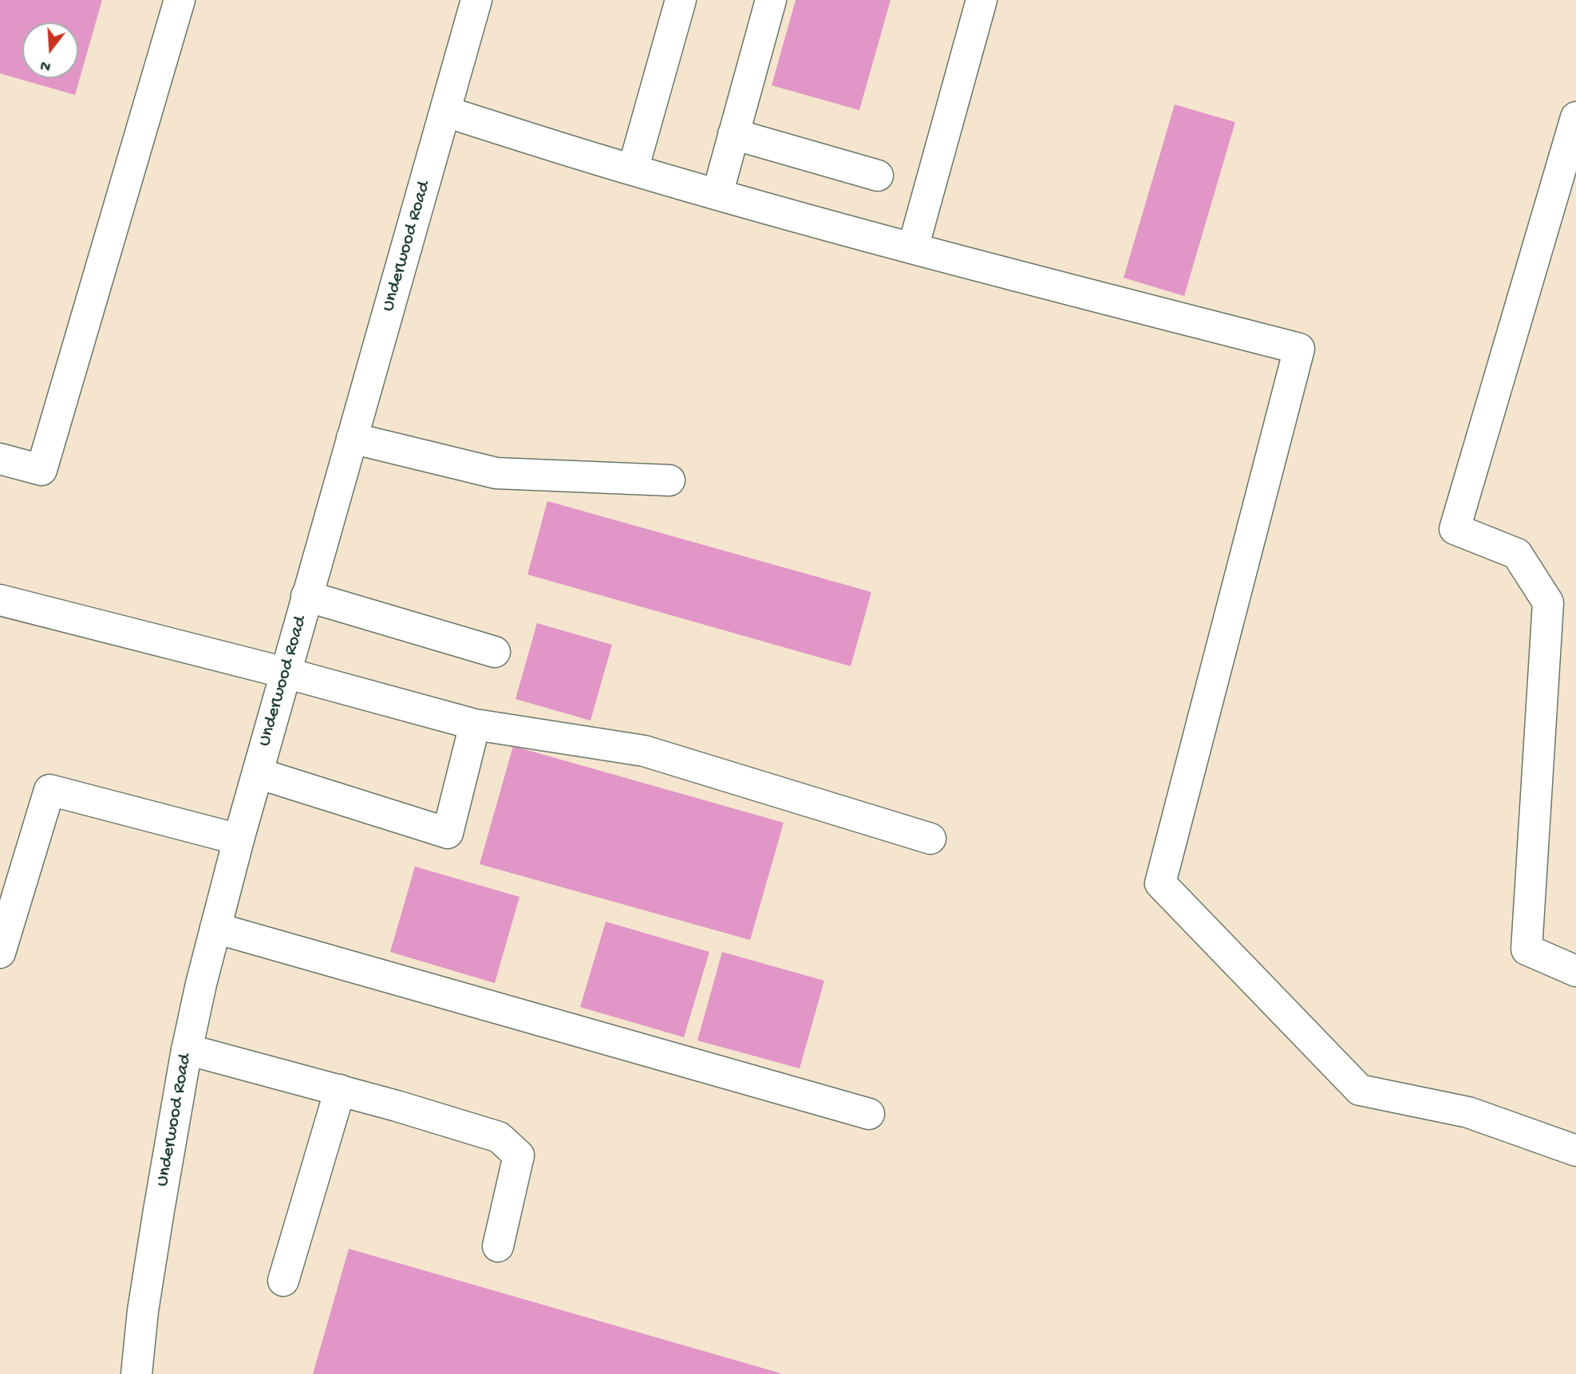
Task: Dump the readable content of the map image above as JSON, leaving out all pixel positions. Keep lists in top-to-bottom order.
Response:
{
  "streets": {
    "main road": ["Underwood Road"]
  },
  "north": "bottom"
}
